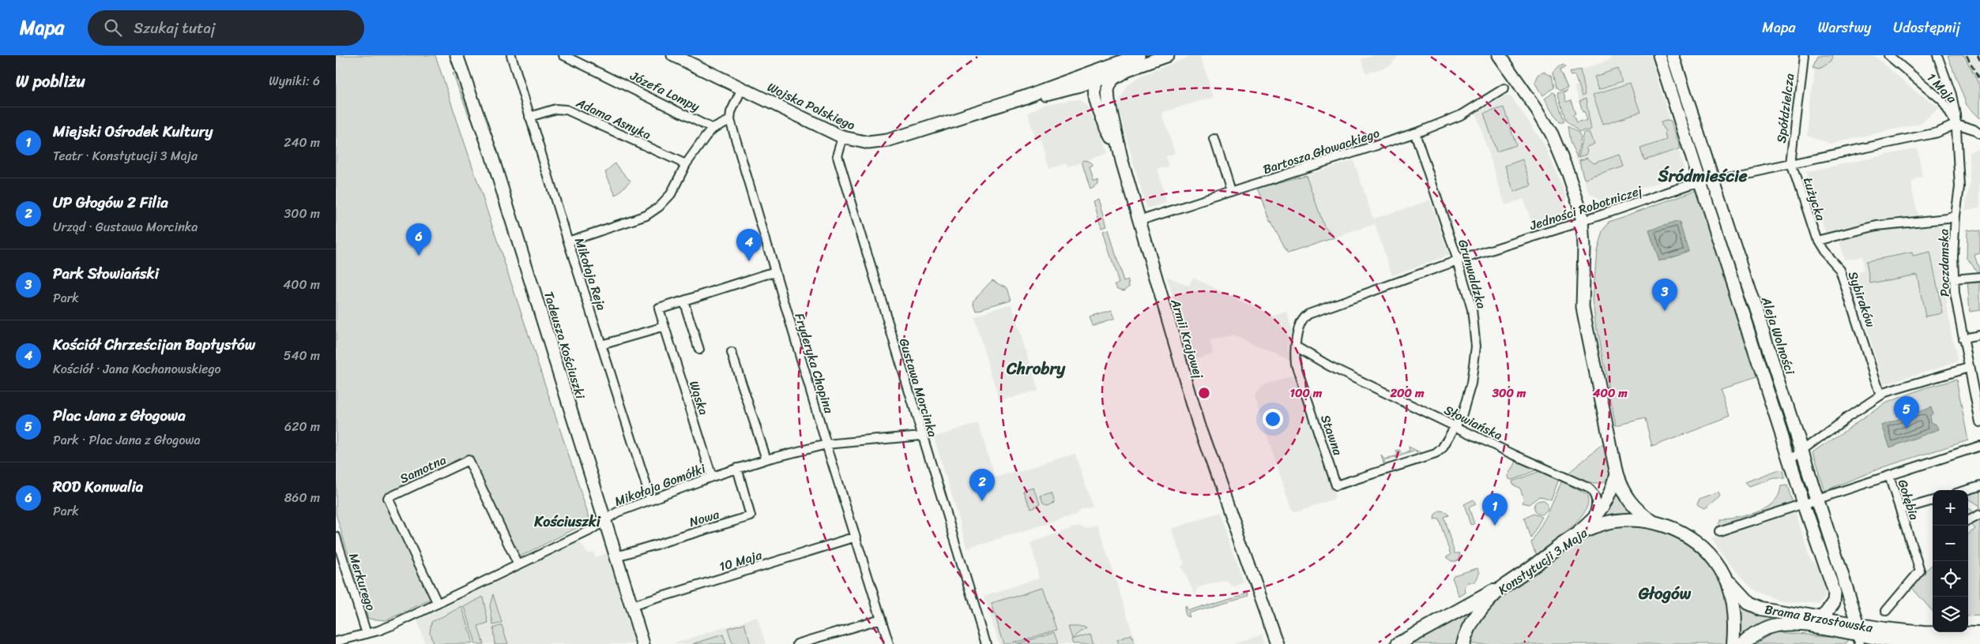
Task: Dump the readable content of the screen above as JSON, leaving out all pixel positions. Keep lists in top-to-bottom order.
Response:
{
  "streets": {
    "main road": ["Konstytucji 3 Maja", "Brama Brzostowska"],
    "street": [
      "1 Maja",
      "Józefa Lompy",
      "Wojska Polskiego",
      "Spółdzielcza",
      "Adama Asnyka",
      "Bartosza Głowackiego",
      "Łużycka",
      "Jedności Robotniczej",
      "Poczdamska",
      "Mikołaja Reja",
      "Grunwaldzka",
      "Sybiraków",
      "Aleja Wolności",
      "Armii Krajowej",
      "Tadeusza Kościuszki",
      "Fryderyka Chopina",
      "Gustawa Morcinka",
      "Wąska",
      "Słowiańska",
      "Stawna",
      "Samotna",
      "Mikołaja Gomółki",
      "Gołębia",
      "Nowa",
      "10 Maja",
      "Merkurego"
    ]
  },
  "crossings": [
    ["1 Maja", "Jedności Robotniczej"],
    ["1 Maja", "Poczdamska"],
    ["Wojska Polskiego", "Armii Krajowej"],
    ["Wojska Polskiego", "Gustawa Morcinka"],
    ["Spółdzielcza", "Łużycka"],
    ["Spółdzielcza", "Jedności Robotniczej"],
    ["Adama Asnyka", "Mikołaja Reja"],
    ["Bartosza Głowackiego", "Grunwaldzka"],
    ["Bartosza Głowackiego", "Armii Krajowej"],
    ["Łużycka", "Jedności Robotniczej"],
    ["Łużycka", "Sybiraków"],
    ["Jedności Robotniczej", "Poczdamska"],
    ["Jedności Robotniczej", "Grunwaldzka"],
    ["Jedności Robotniczej", "Aleja Wolności"],
    ["Jedności Robotniczej", "Słowiańska"],
    ["Jedności Robotniczej", "Stawna"],
    ["Mikołaja Reja", "Mikołaja Gomółki"],
    ["Grunwaldzka", "Słowiańska"],
    ["Grunwaldzka", "Stawna"],
    ["Aleja Wolności", "Brama Brzostowska"],
    ["Tadeusza Kościuszki", "Mikołaja Gomółki"],
    ["Tadeusza Kościuszki", "Nowa"],
    ["Tadeusza Kościuszki", "10 Maja"],
    ["Fryderyka Chopina", "Mikołaja Gomółki"],
    ["Fryderyka Chopina", "10 Maja"],
    ["Gustawa Morcinka", "Mikołaja Gomółki"],
    ["Wąska", "Mikołaja Gomółki"],
    ["Słowiańska", "Stawna"],
    ["Samotna", "Mikołaja Gomółki"],
    ["Mikołaja Gomółki", "Nowa"],
    ["Mikołaja Gomółki", "Merkurego"],
    ["Konstytucji 3 Maja", "Brama Brzostowska"]
  ],
  "districts": [
    "Śródmieście",
    "Chrobry",
    "Kościuszki",
    "Głogów"
  ],
  "page": {
    "header": "Mapa",
    "search": "Szukaj tutaj",
    "nav": ["Mapa", "Warstwy", "Udostępnij"],
    "heading": ["W pobliżu", "Wyniki: 6"],
    "list": [
      {
        "mark": "1",
        "name": "Miejski Ośrodek Kultury",
        "note": "Teatr · Konstytucji 3 Maja",
        "value": "240 m"
      },
      {
        "mark": "2",
        "name": "UP Głogów 2 Filia",
        "note": "Urząd · Gustawa Morcinka",
        "value": "300 m"
      },
      {
        "mark": "3",
        "name": "Park Słowiański",
        "note": "Park",
        "value": "400 m"
      },
      {
        "mark": "4",
        "name": "Kościół Chrześcijan Baptystów",
        "note": "Kościół · Jana Kochanowskiego",
        "value": "540 m"
      },
      {
        "mark": "5",
        "name": "Plac Jana z Głogowa",
        "note": "Park · Plac Jana z Głogowa",
        "value": "620 m"
      },
      {
        "mark": "6",
        "name": "ROD Konwalia",
        "note": "Park",
        "value": "860 m"
      }
    ],
    "pins": [
      "6",
      "4",
      "3",
      "5",
      "2",
      "1"
    ],
    "map_buttons": ["+", "−"]
  },
  "rings": [
    "100 m",
    "200 m",
    "300 m",
    "400 m"
  ]
}
